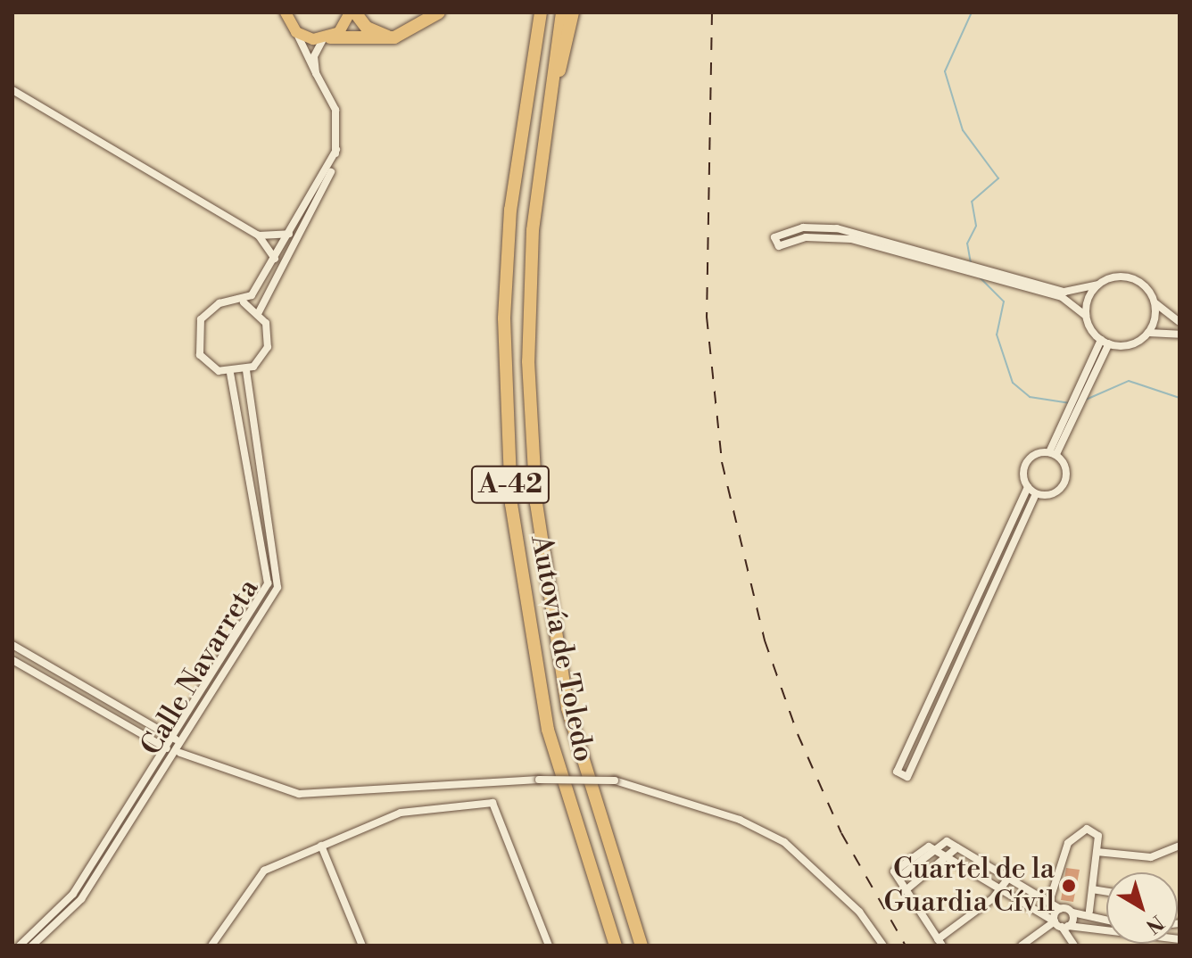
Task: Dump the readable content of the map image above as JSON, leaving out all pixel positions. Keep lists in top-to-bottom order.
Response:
{
  "streets": {
    "highway": ["A-42", "Autovía de Toledo"],
    "street": ["Calle Navarreta"]
  },
  "places": ["Cuartel de la Guardia Cívil"],
  "north": "bottom right"
}
